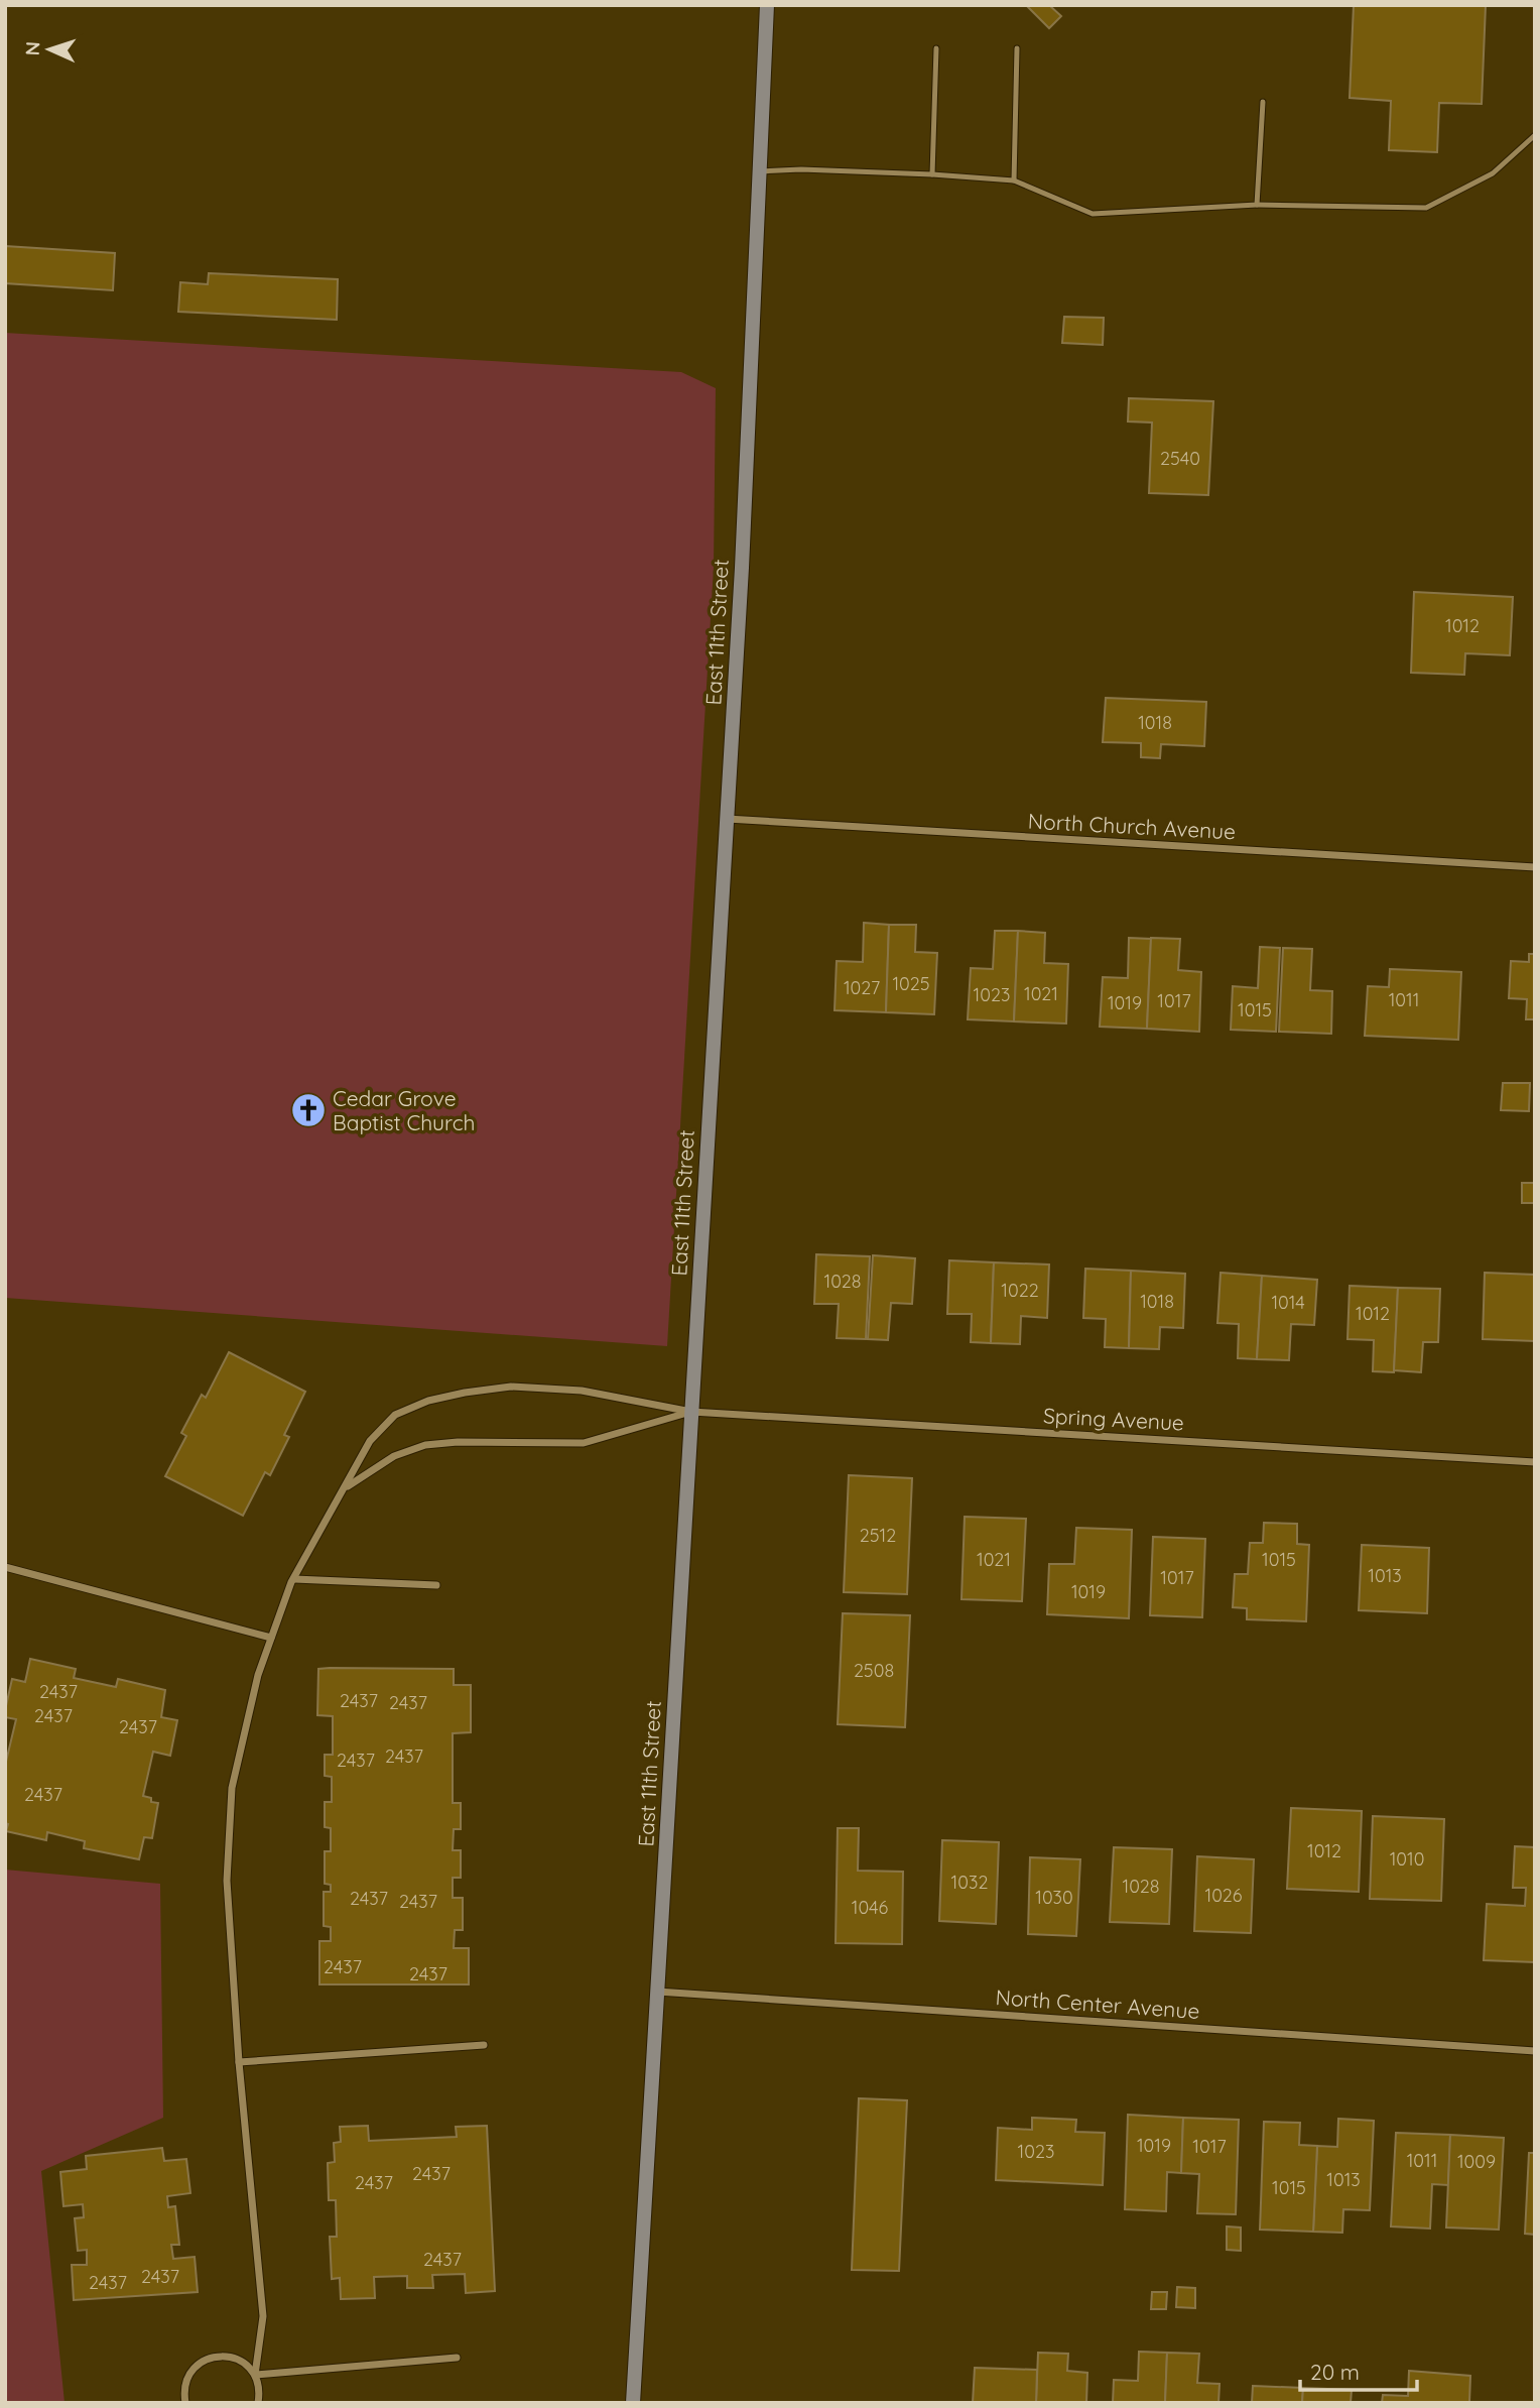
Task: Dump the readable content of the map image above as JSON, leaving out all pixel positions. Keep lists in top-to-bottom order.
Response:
{
  "streets": {
    "main road": ["East 11th Street"],
    "street": ["North Church Avenue", "Spring Avenue", "North Center Avenue"]
  },
  "crossings": [
    ["East 11th Street", "North Church Avenue"],
    ["East 11th Street", "Spring Avenue"],
    ["East 11th Street", "North Center Avenue"]
  ],
  "places": {
    "church": ["Cedar Grove Baptist Church"]
  },
  "house_numbers": [
    "2540",
    "1012",
    "1018",
    "1025",
    "1027",
    "1021",
    "1023",
    "1011",
    "1017",
    "1019",
    "1015",
    "1028",
    "1022",
    "1018",
    "1014",
    "1012",
    "2512",
    "1021",
    "1015",
    "1013",
    "1017",
    "1019",
    "2508",
    "2437",
    "2437",
    "2437",
    "2437",
    "2437",
    "2437",
    "2437",
    "2437",
    "1012",
    "1010",
    "1032",
    "1028",
    "1026",
    "1030",
    "2437",
    "2437",
    "1046",
    "2437",
    "2437",
    "1019",
    "1017",
    "1023",
    "1011",
    "1009",
    "2437",
    "1013",
    "2437",
    "1015",
    "2437",
    "2437",
    "2437"
  ],
  "scale_bar": "20 m",
  "north": "left"
}
